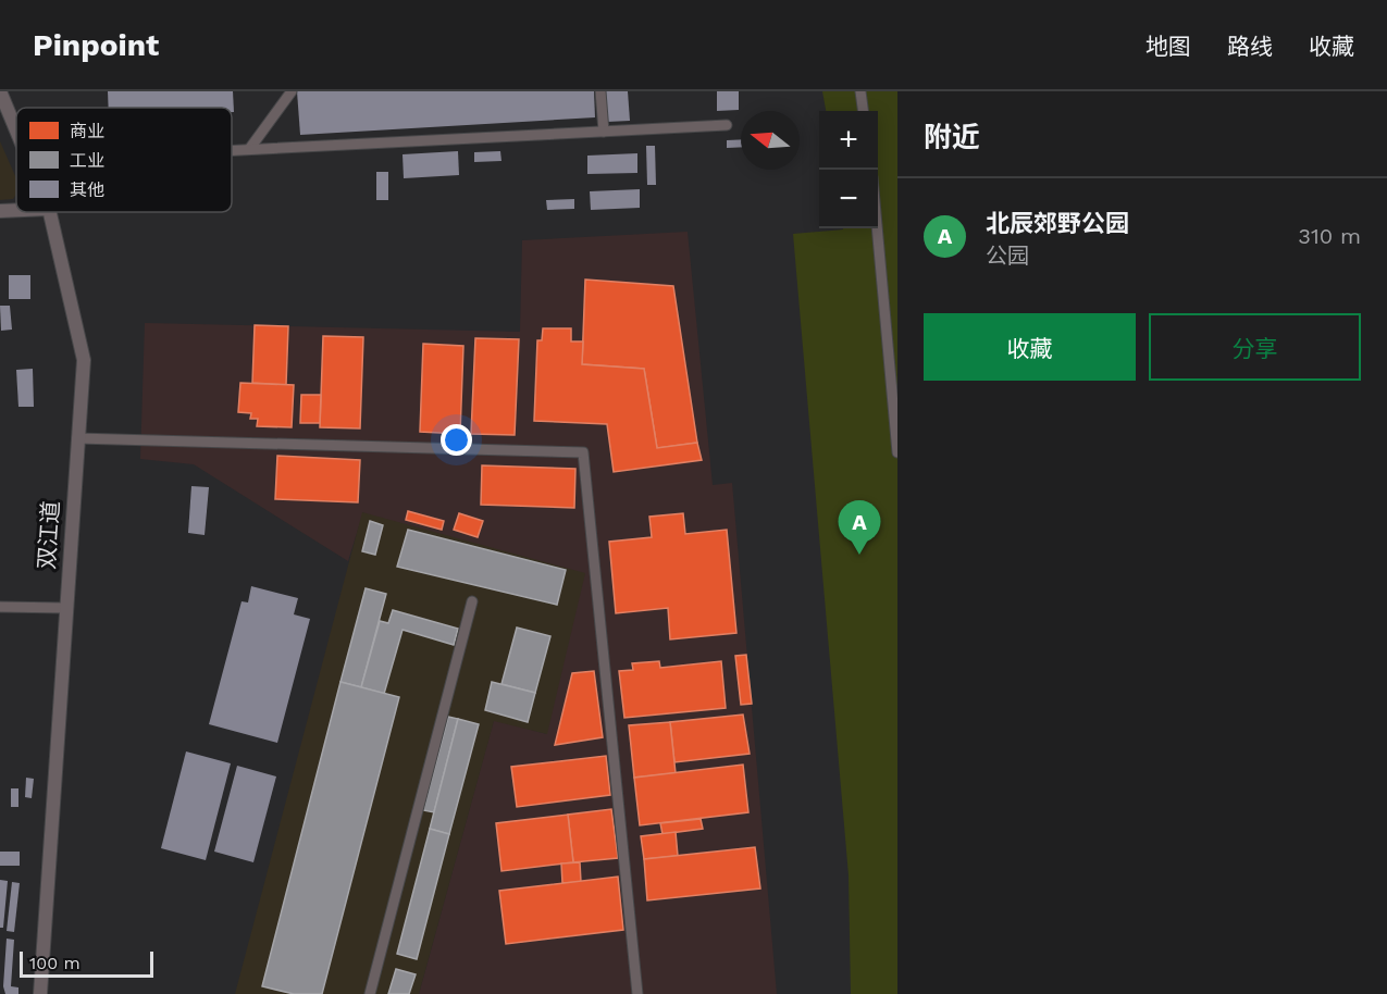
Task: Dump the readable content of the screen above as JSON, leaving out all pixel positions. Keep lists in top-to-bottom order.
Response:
{
  "streets": {
    "main road": ["双江道"]
  },
  "legend": ["商业", "工业", "其他"],
  "scale_bar": "100 m",
  "north": "left",
  "page": {
    "header": "Pinpoint",
    "nav": ["地图", "路线", "收藏"],
    "heading": "附近",
    "map_buttons": ["+", "−"],
    "list": [
      {
        "mark": "A",
        "name": "北辰郊野公园",
        "note": "公园",
        "value": "310 m"
      }
    ],
    "buttons": ["收藏", "分享"],
    "pins": "A",
    "scale": "100 m"
  }
}
